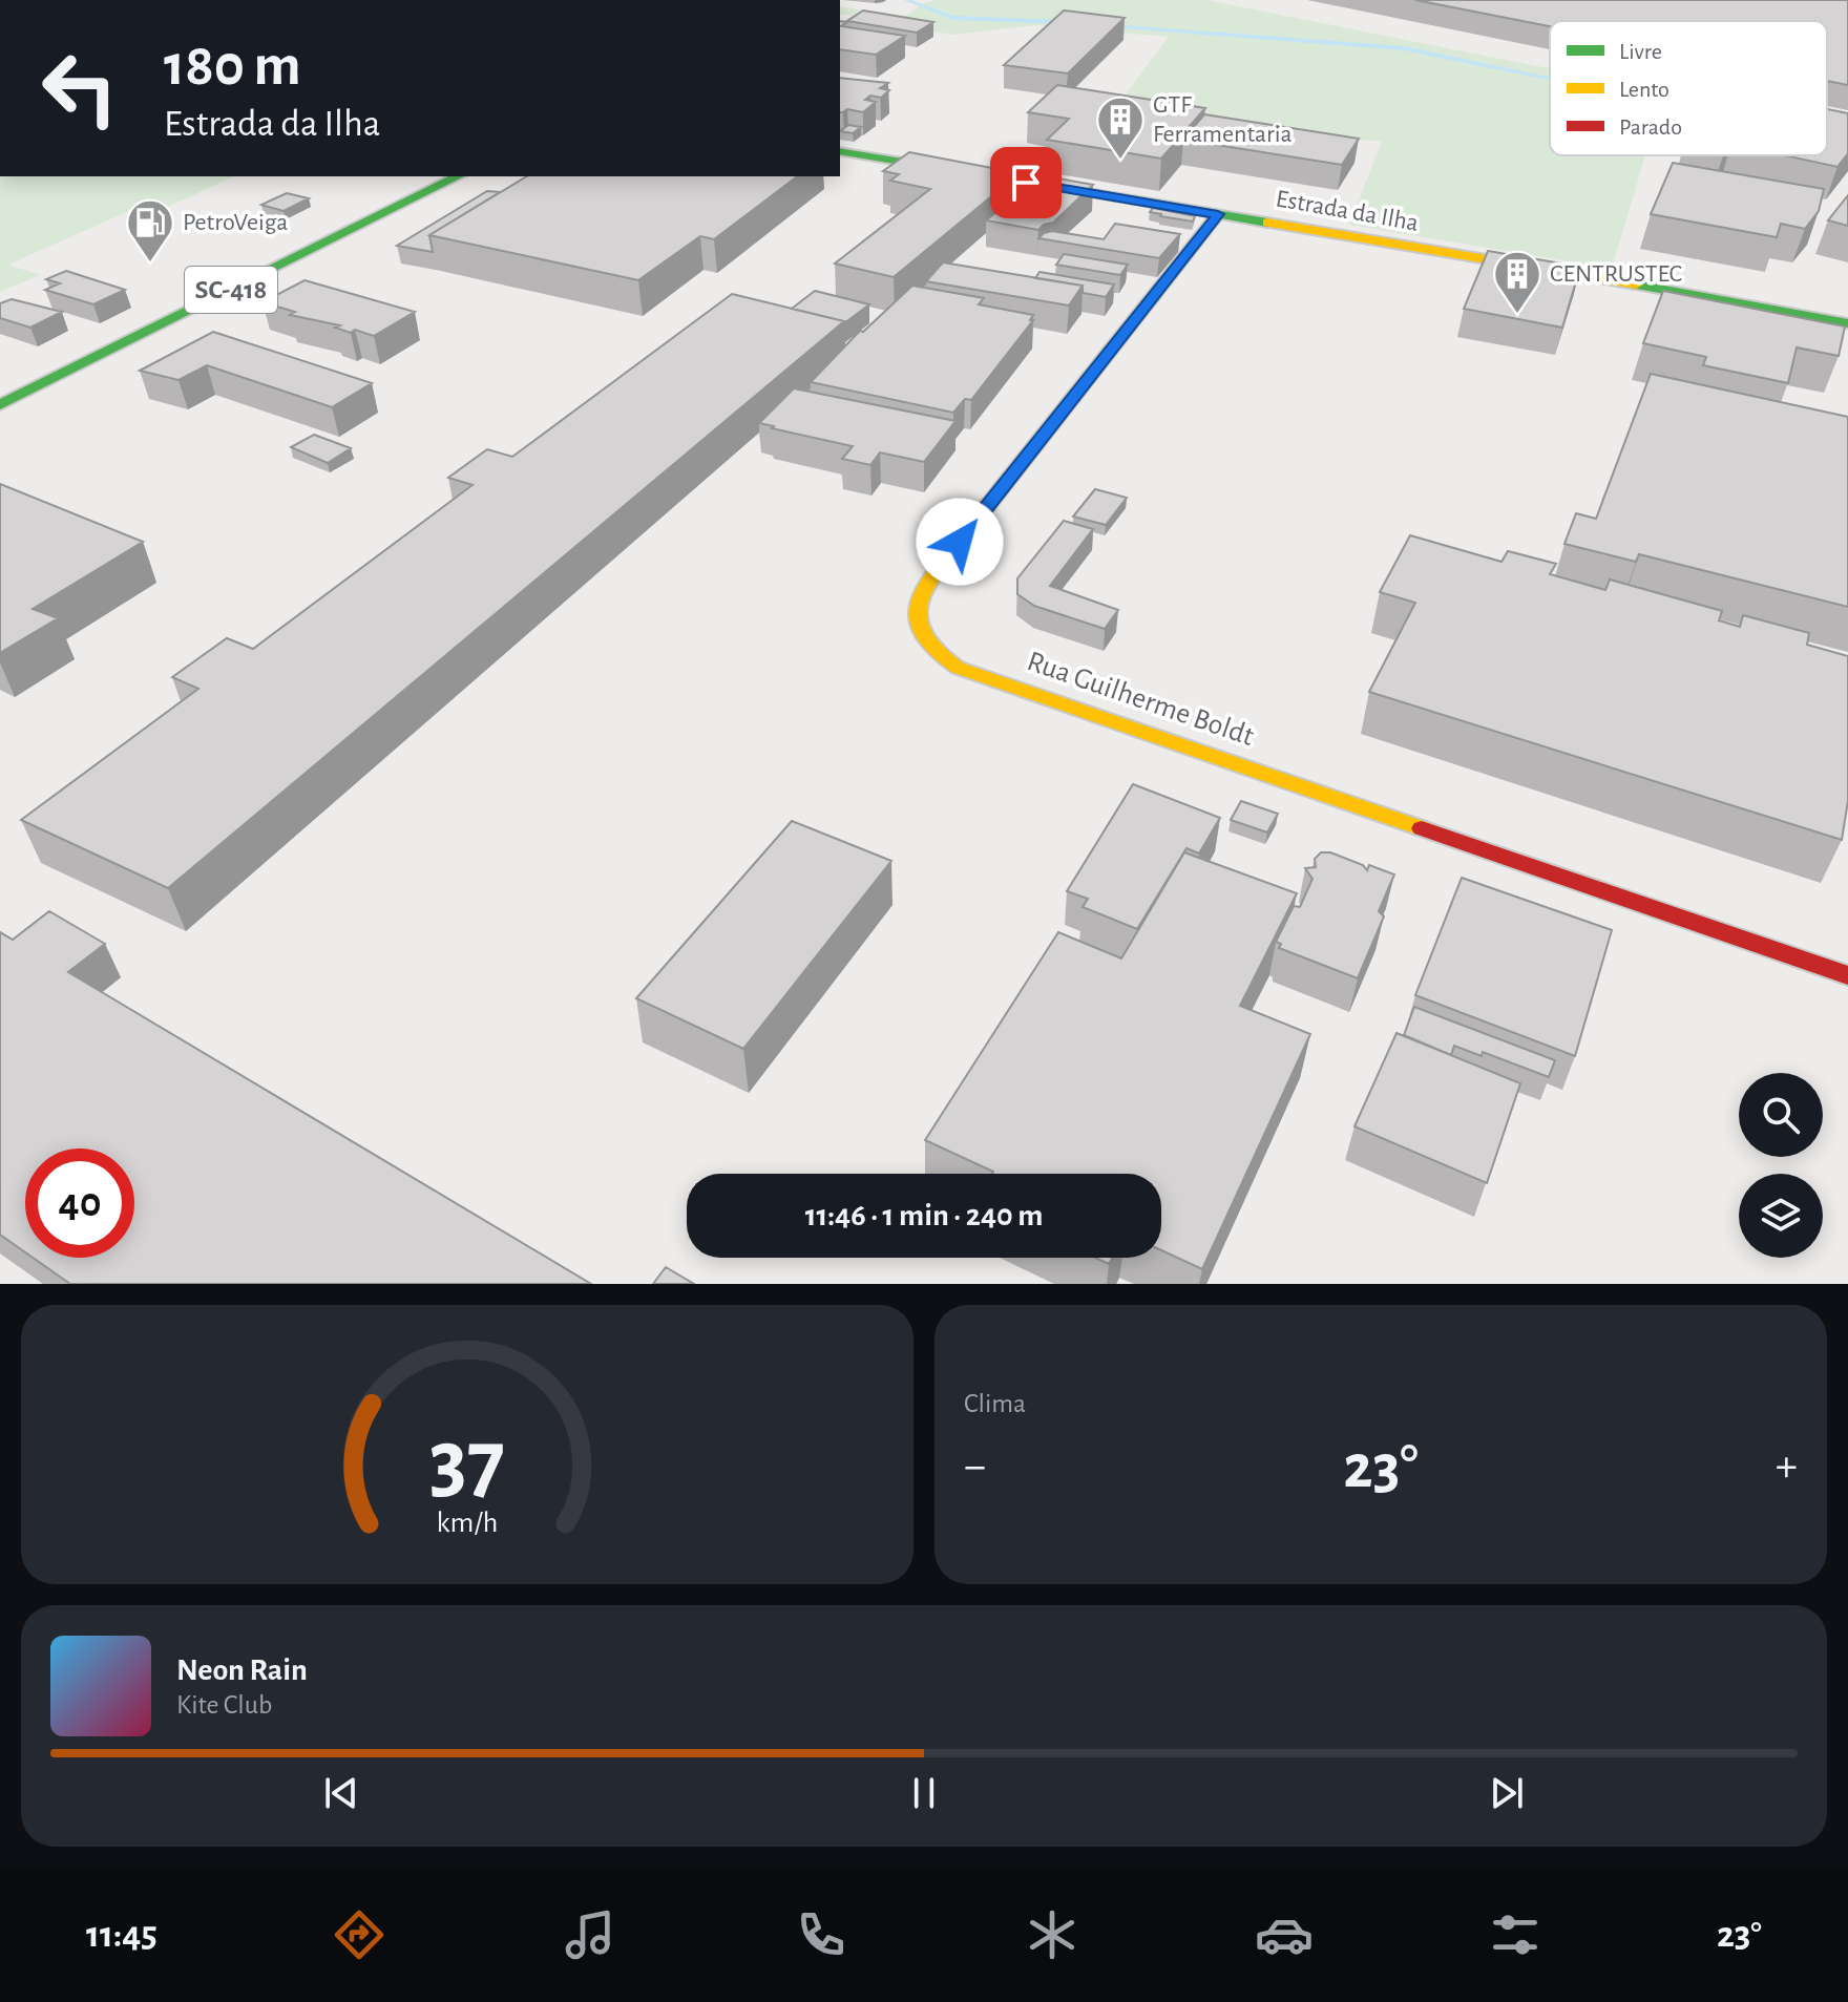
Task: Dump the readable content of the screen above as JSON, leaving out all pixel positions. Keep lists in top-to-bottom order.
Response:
{
  "streets": {
    "street": ["Estrada da Ilha", "SC-418", "Rua Guilherme Boldt"]
  },
  "crossings": [
    ["Estrada da Ilha", "Rua Guilherme Boldt"]
  ],
  "places": {
    "building": ["GTF Ferramentaria", "CENTRUSTEC"],
    "fuel station": ["PetroVeiga"]
  },
  "legend": ["Livre", "Lento", "Parado"],
  "page": {
    "turn": ["180 m", "Estrada da Ilha"],
    "limit": "40",
    "trip": "11:46 · 1 min · 240 m",
    "tile": "Clima",
    "heat": ["−", "23°", "+"],
    "song": ["Neon Rain", "Kite Club"],
    "tabs": ["11:45", "23°"],
    "gauge": ["37", "km/h"]
  }
}
